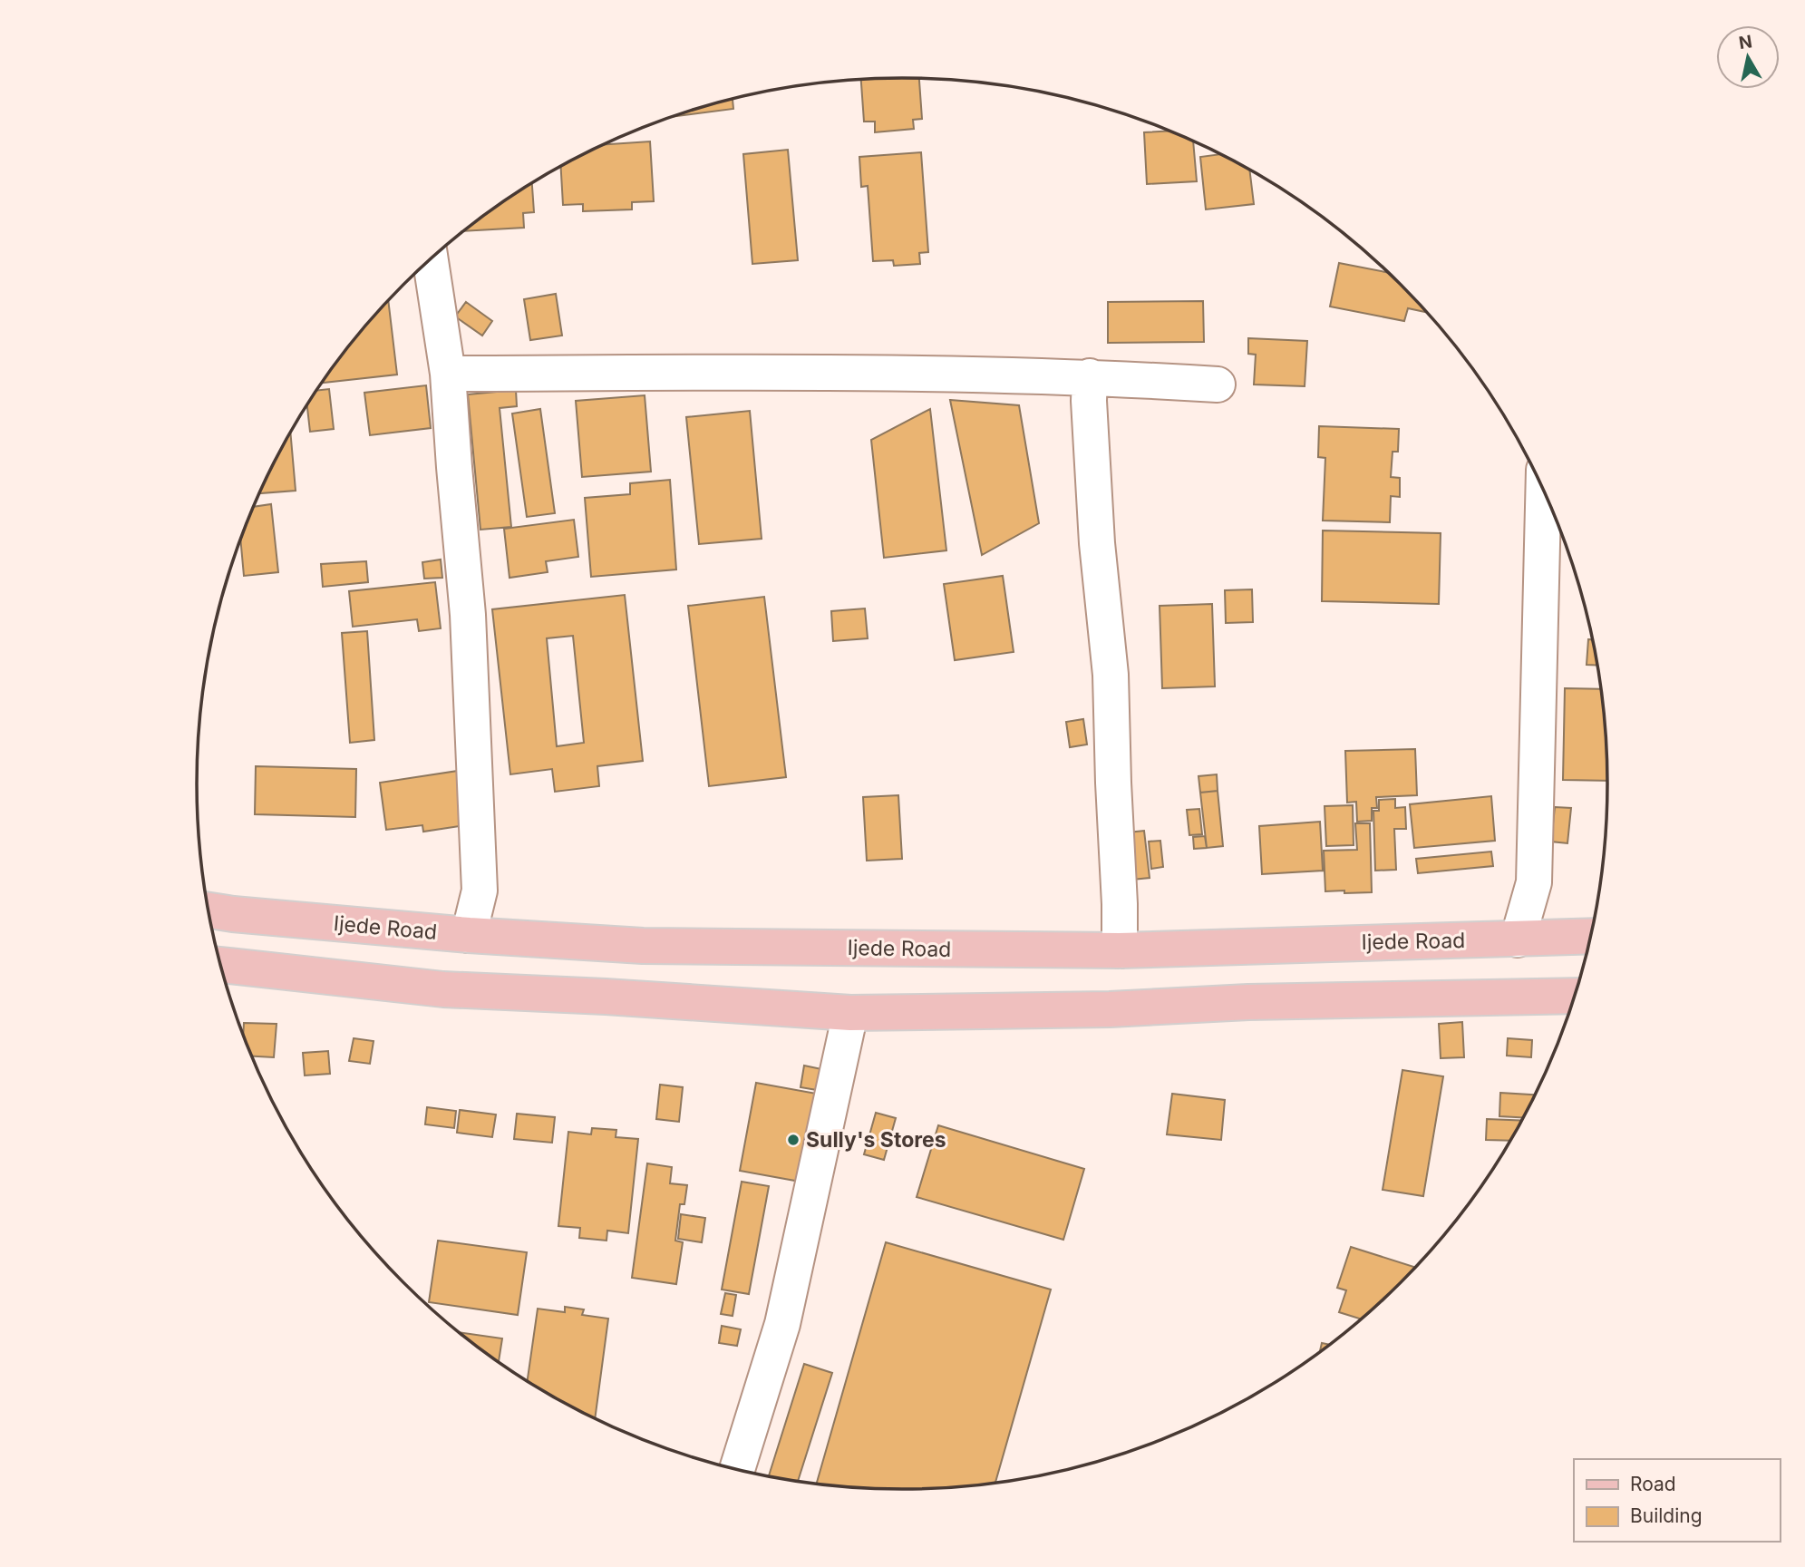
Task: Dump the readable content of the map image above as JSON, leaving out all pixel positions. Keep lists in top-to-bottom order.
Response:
{
  "streets": {
    "main road": ["Ijede Road"]
  },
  "places": ["Sully's Stores"],
  "legend": ["Road", "Building"],
  "north": "top"
}
